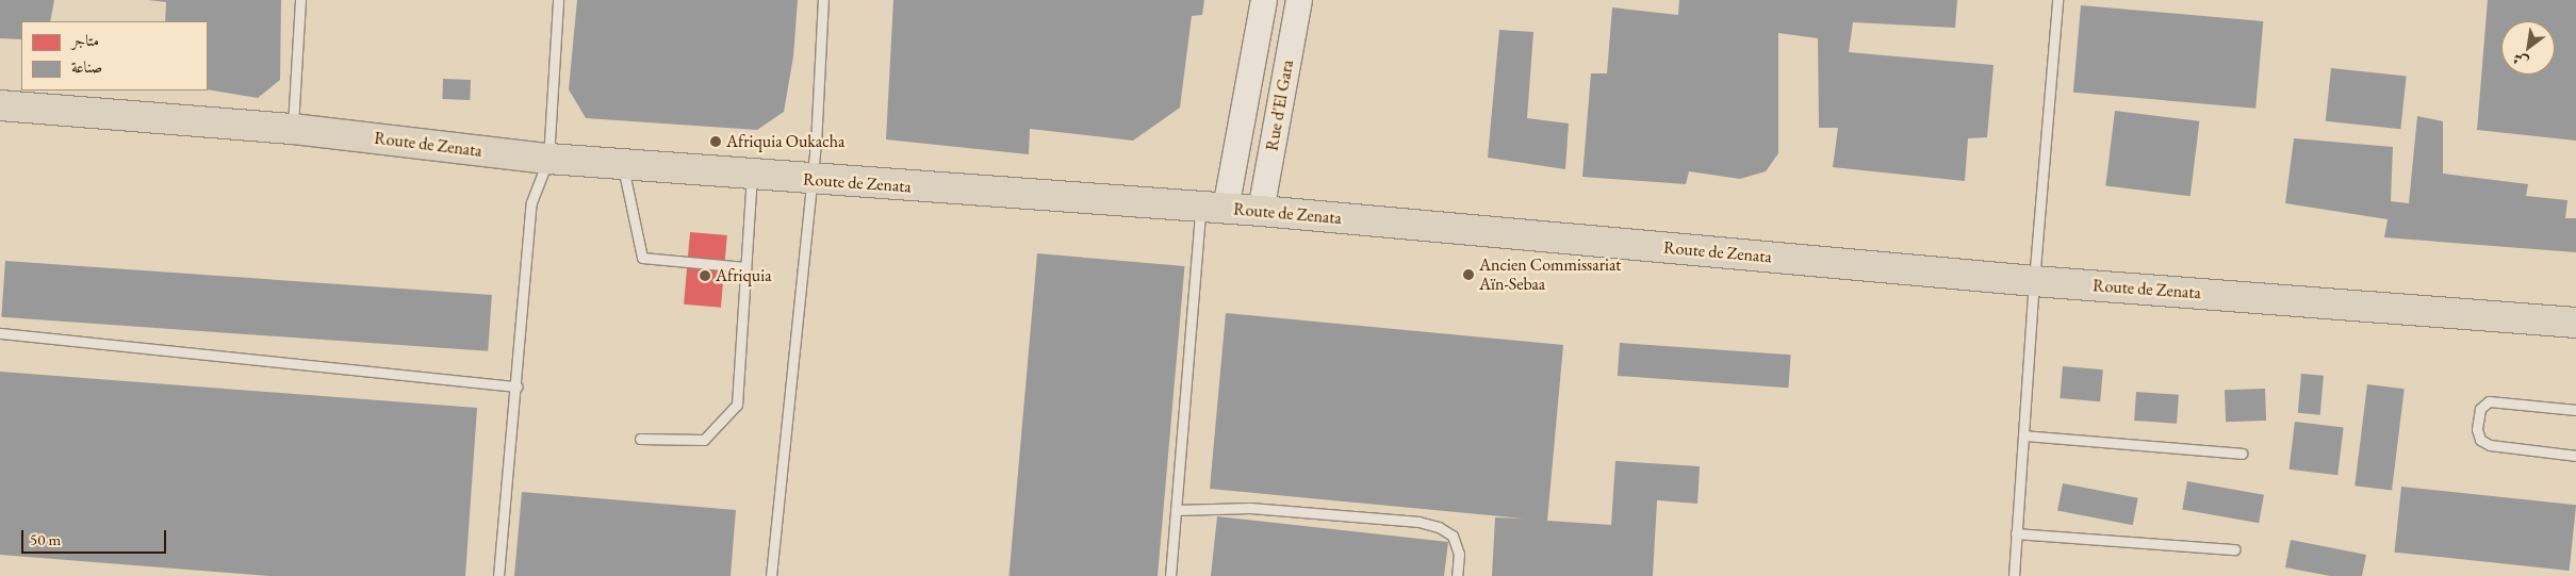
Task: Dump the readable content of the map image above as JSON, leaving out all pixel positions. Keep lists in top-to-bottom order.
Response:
{
  "streets": {
    "main road": ["Route de Zenata"],
    "street": ["Rue d'El Gara"]
  },
  "crossings": [
    ["Rue d'El Gara", "Route de Zenata"]
  ],
  "places": ["Afriquia Oukacha", "Ancien Commissariat Aïn-Sebaa", "Afriquia"],
  "legend": ["متاجر", "صناعة"],
  "scale_bar": "50 m",
  "north": "bottom left"
}
